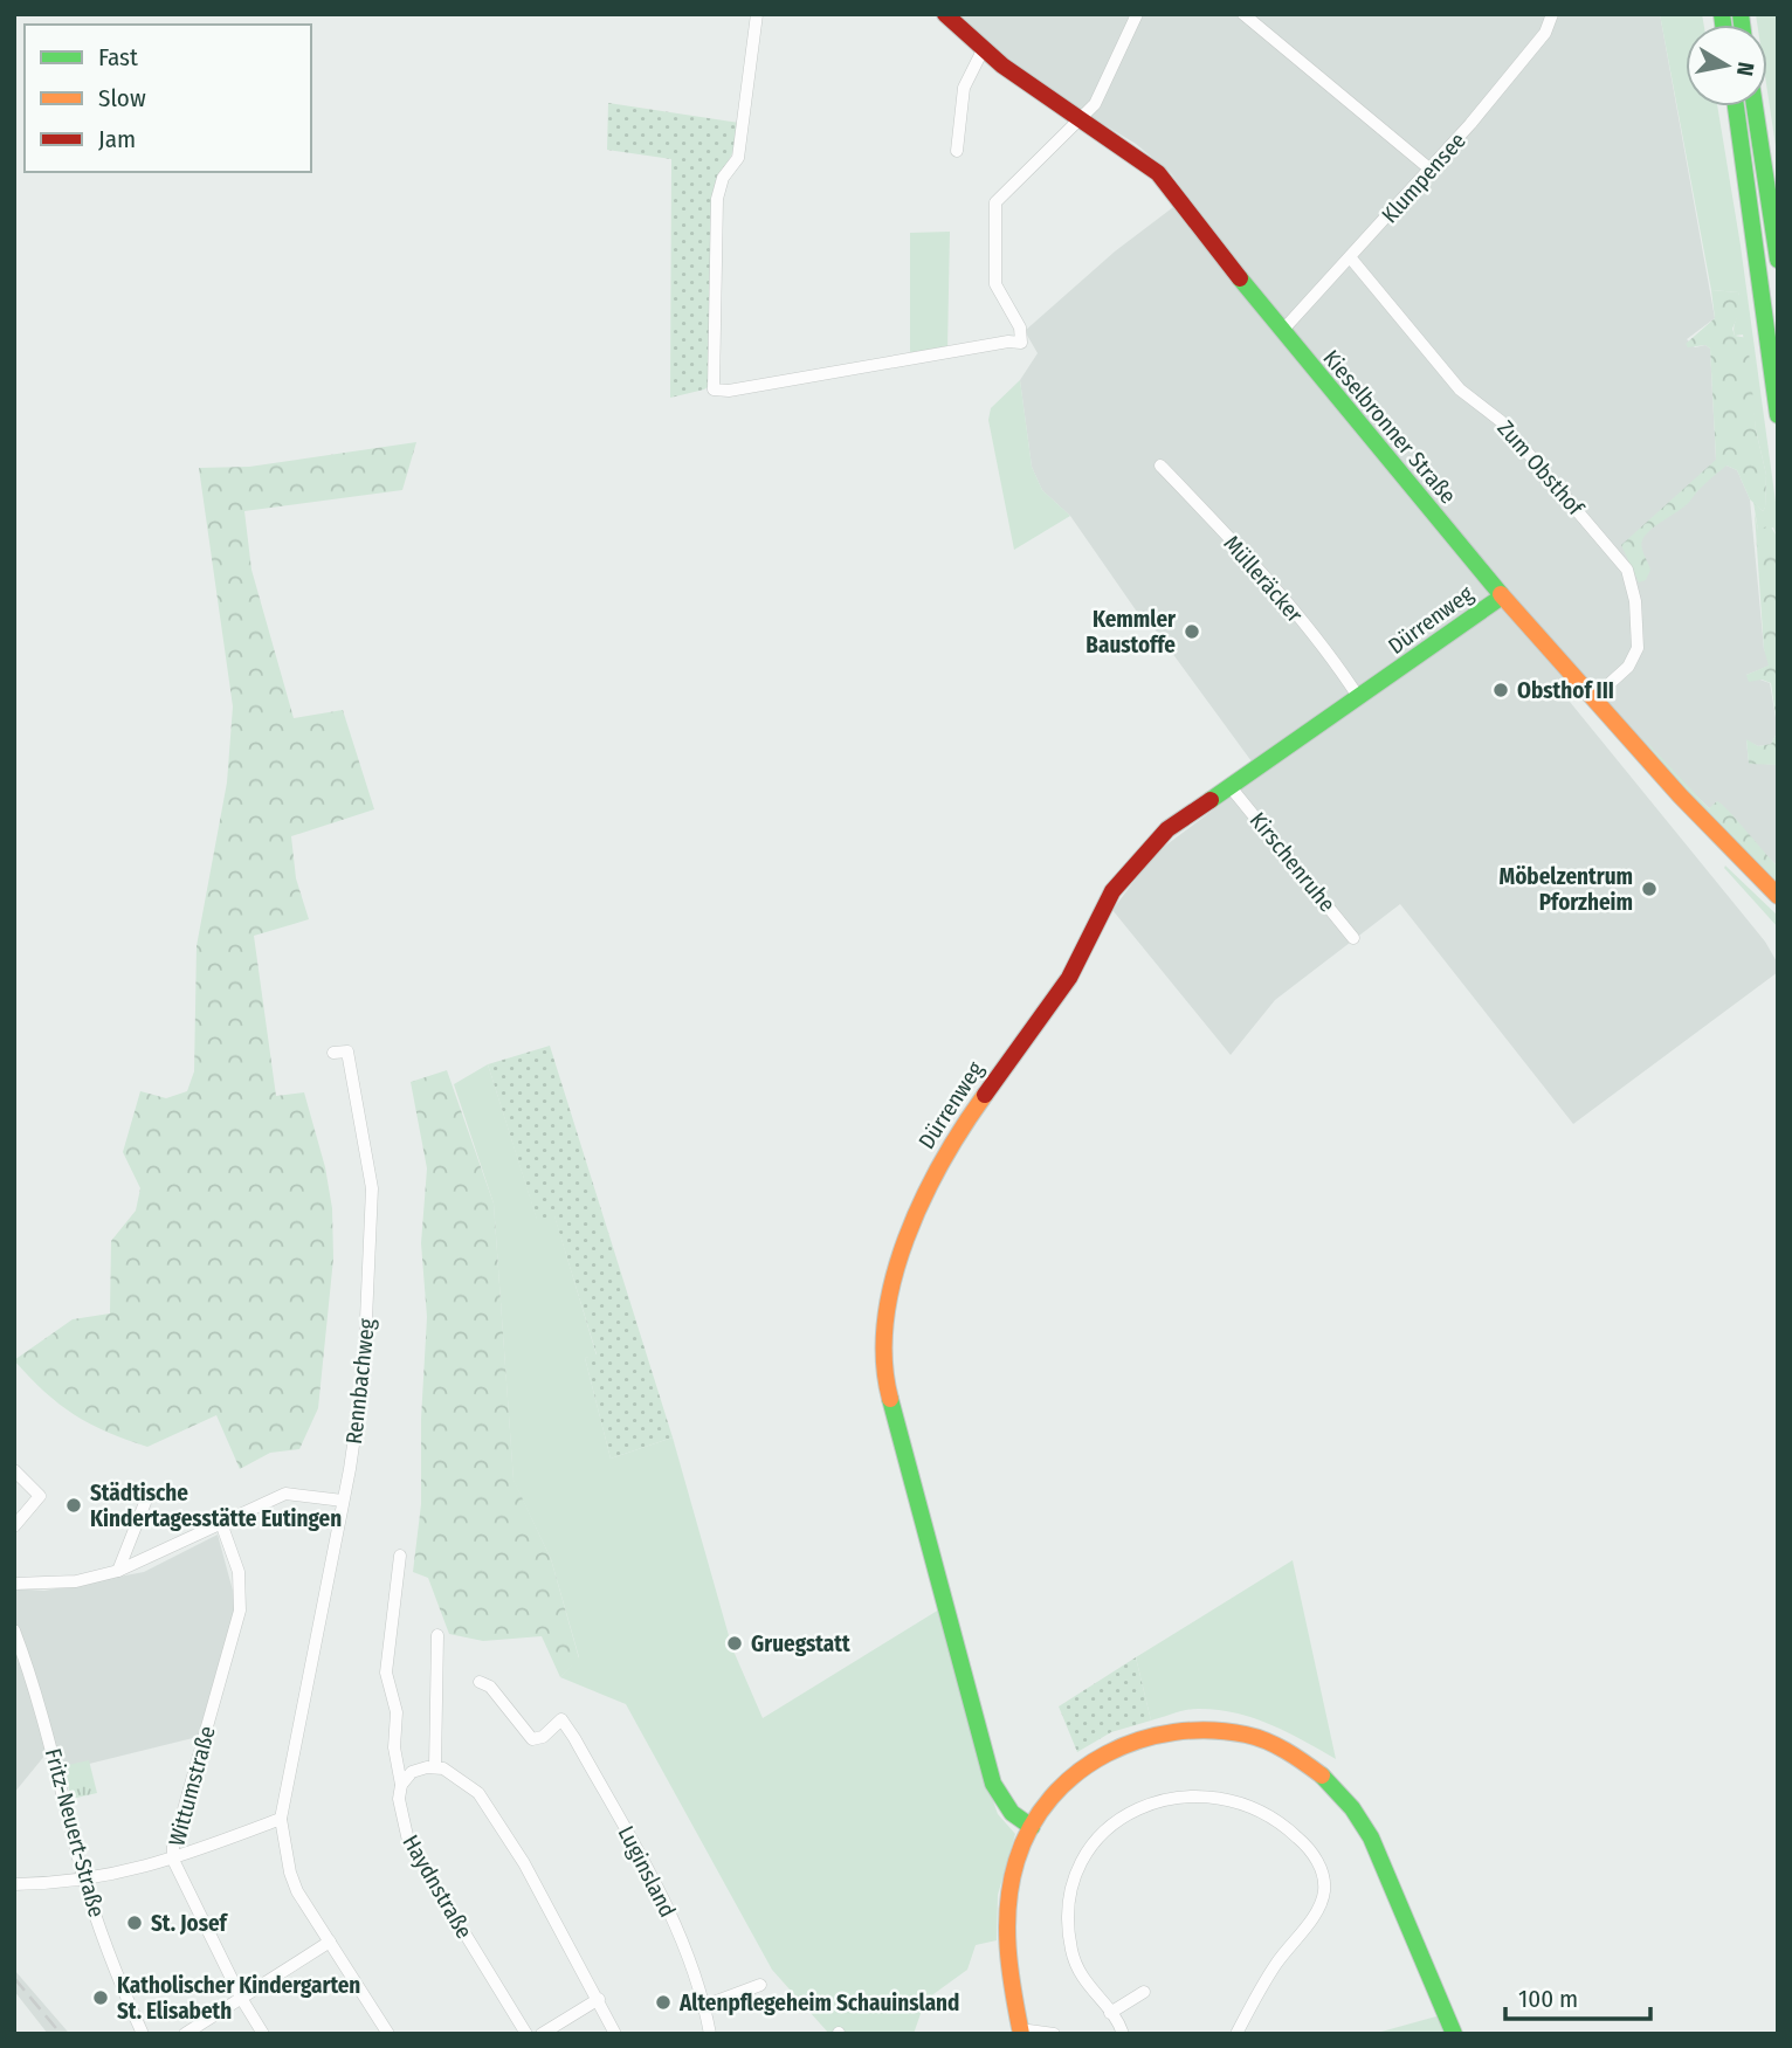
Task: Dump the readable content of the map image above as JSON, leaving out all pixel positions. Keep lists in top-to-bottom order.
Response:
{
  "streets": {
    "main road": ["Kieselbronner Straße", "Dürrenweg"],
    "street": [
      "Klumpensee",
      "Zum Obsthof",
      "Mülleräcker",
      "Kirschenruhe",
      "Rennbachweg",
      "Wittumstraße",
      "Fritz-Neuert-Straße",
      "Luginsland",
      "Haydnstraße"
    ]
  },
  "crossings": [
    ["Klumpensee", "Kieselbronner Straße"],
    ["Klumpensee", "Zum Obsthof"],
    ["Kieselbronner Straße", "Zum Obsthof"],
    ["Kieselbronner Straße", "Dürrenweg"],
    ["Mülleräcker", "Dürrenweg"],
    ["Dürrenweg", "Kirschenruhe"]
  ],
  "places": [
    "Kemmler Baustoffe",
    "Obsthof III",
    "Möbelzentrum Pforzheim",
    "Städtische Kindertagesstätte Eutingen",
    "Gruegstatt",
    "St. Josef",
    "Katholischer Kindergarten St. Elisabeth",
    "Altenpflegeheim Schauinsland"
  ],
  "legend": ["Fast", "Slow", "Jam"],
  "scale_bar": "100 m",
  "north": "right"
}
